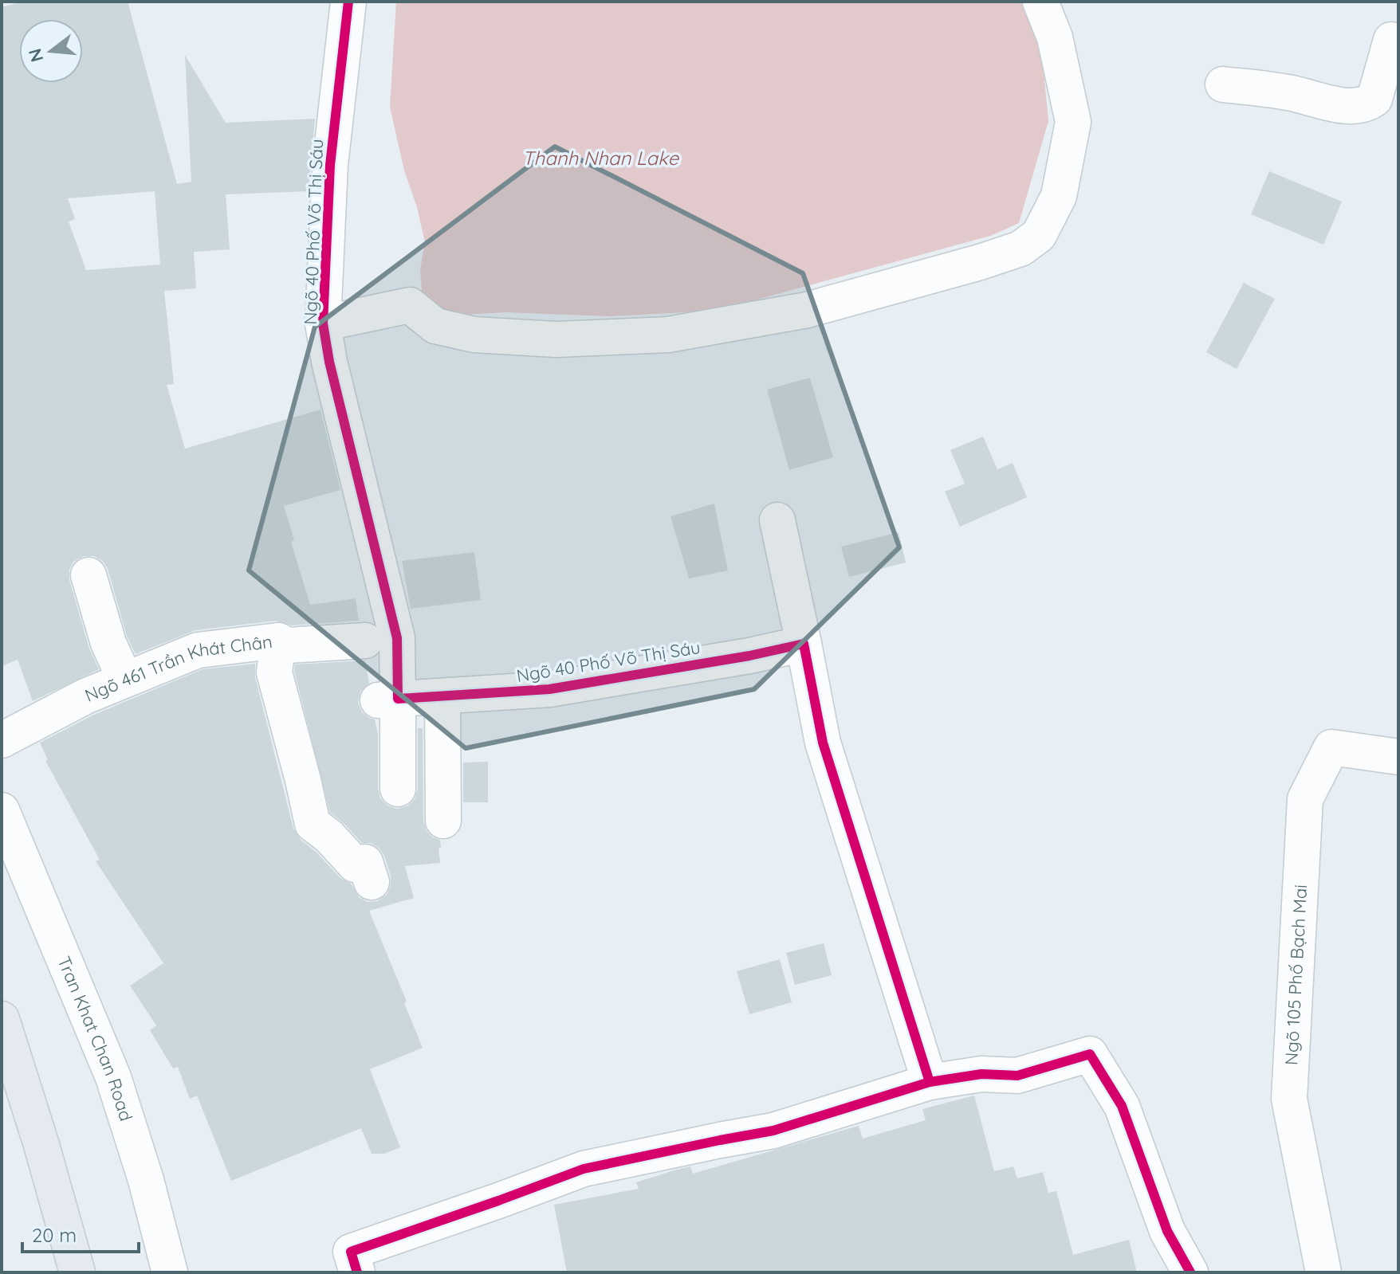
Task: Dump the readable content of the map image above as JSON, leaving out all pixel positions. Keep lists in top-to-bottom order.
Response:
{
  "streets": {
    "street": [
      "Ngõ 40 Phố Võ Thị Sáu",
      "Ngõ 461 Trần Khát Chân",
      "Ngõ 105 Phố Bạch Mai",
      "Tran Khat Chan Road"
    ]
  },
  "water": ["Thanh Nhan Lake"],
  "scale_bar": "20 m",
  "north": "left"
}
